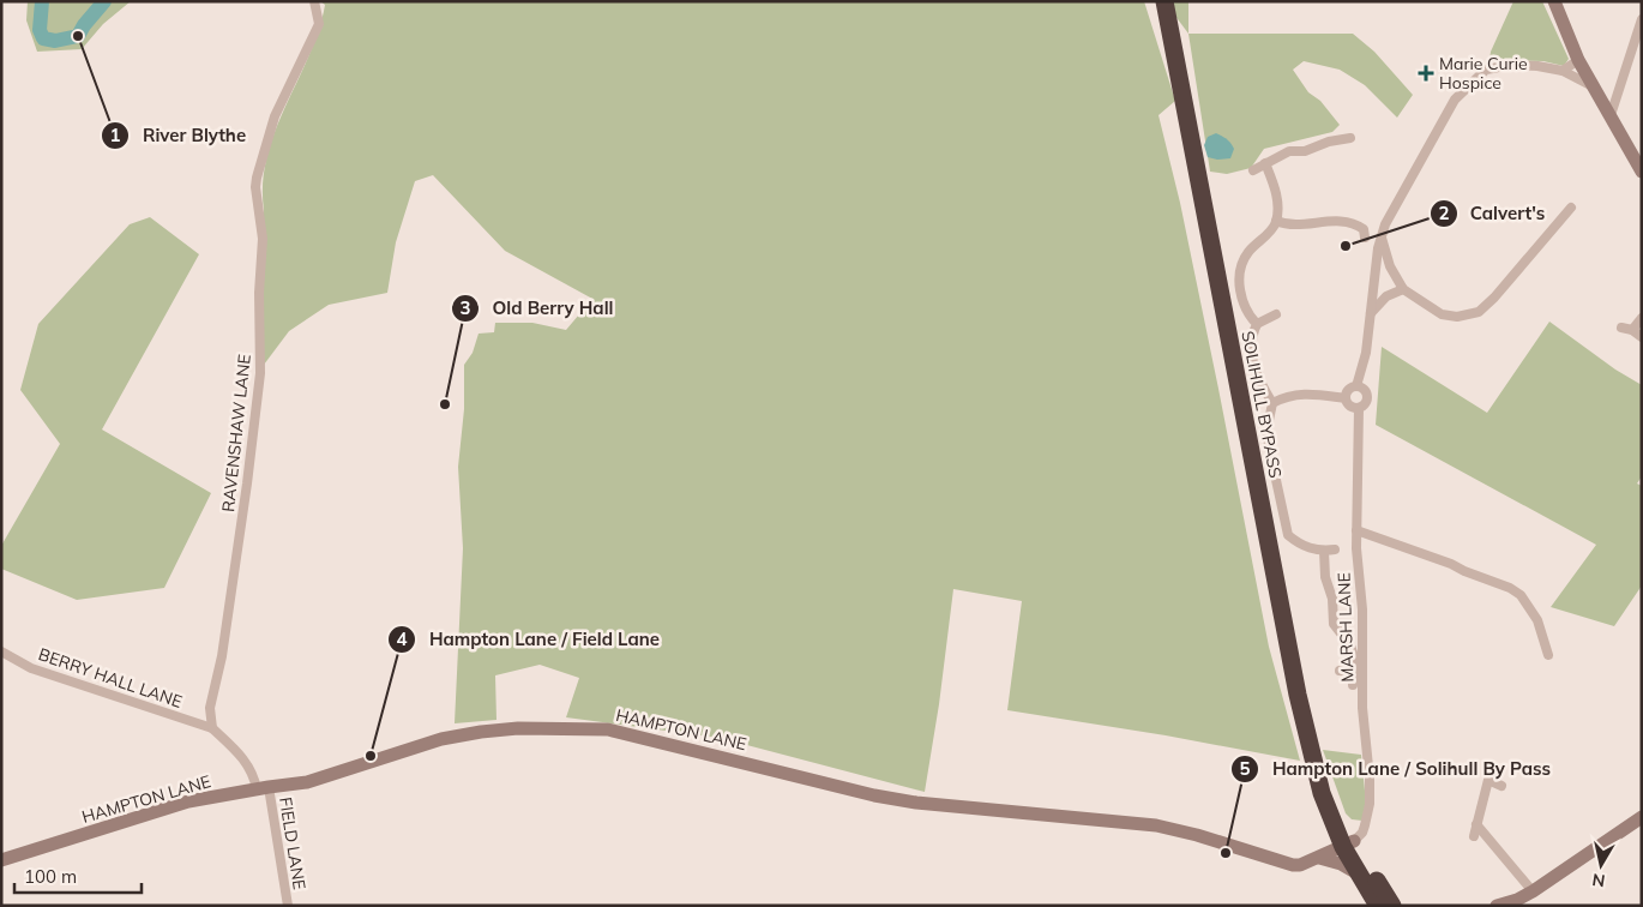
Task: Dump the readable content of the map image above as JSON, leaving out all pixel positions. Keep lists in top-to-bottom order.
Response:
{
  "streets": {
    "highway": ["SOLIHULL BYPASS"],
    "main road": ["HAMPTON LANE"],
    "street": [
      "RAVENSHAW LANE",
      "MARSH LANE",
      "BERRY HALL LANE",
      "FIELD LANE"
    ]
  },
  "crossings": [
    ["SOLIHULL BYPASS", "MARSH LANE"],
    ["SOLIHULL BYPASS", "HAMPTON LANE"],
    ["RAVENSHAW LANE", "BERRY HALL LANE"],
    ["MARSH LANE", "HAMPTON LANE"],
    ["HAMPTON LANE", "FIELD LANE"]
  ],
  "places": {
    "other": [
      "River Blythe",
      "Calvert's",
      "Old Berry Hall",
      "Hampton Lane / Field Lane",
      "Hampton Lane / Solihull By Pass"
    ],
    "health": ["Marie Curie Hospice"]
  },
  "scale_bar": "100 m",
  "north": "bottom"
}
